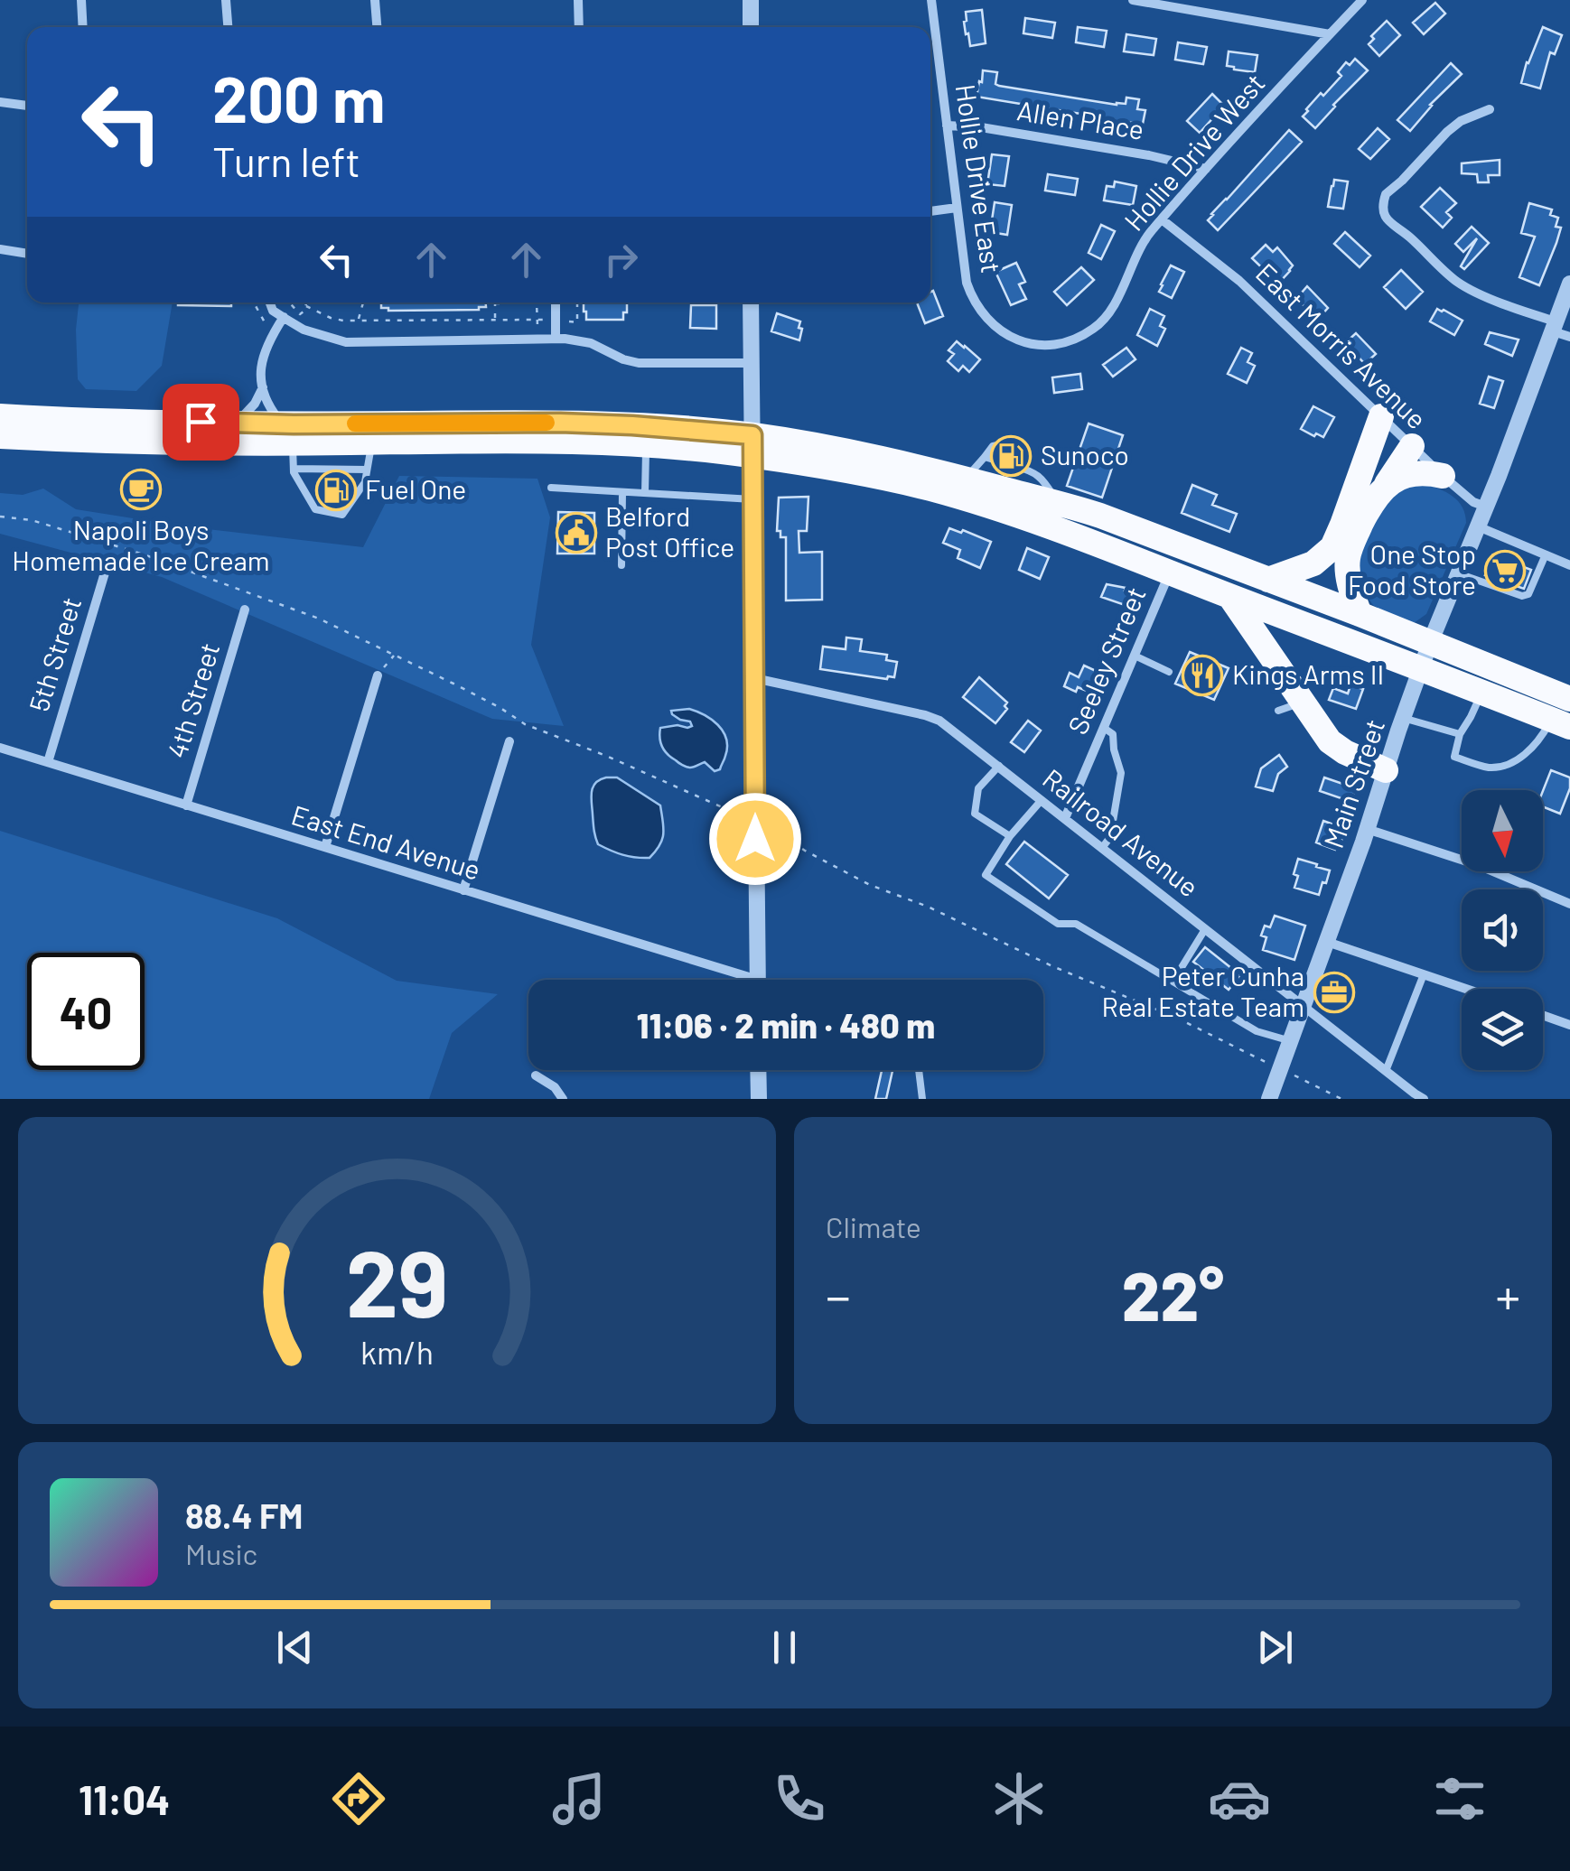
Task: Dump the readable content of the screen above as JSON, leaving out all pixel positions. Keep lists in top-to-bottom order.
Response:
{
  "streets": {
    "street": [
      "Allen Place",
      "Hollie Drive West",
      "Hollie Drive East",
      "East Morris Avenue",
      "5th Street",
      "Seeley Street",
      "4th Street",
      "Main Street",
      "Railroad Avenue",
      "East End Avenue"
    ]
  },
  "crossings": [
    ["Allen Place", "Hollie Drive West"],
    ["Allen Place", "Hollie Drive East"],
    ["Hollie Drive West", "Hollie Drive East"],
    ["Hollie Drive West", "East Morris Avenue"],
    ["East Morris Avenue", "Main Street"],
    ["5th Street", "East End Avenue"],
    ["Seeley Street", "Railroad Avenue"],
    ["4th Street", "East End Avenue"],
    ["Main Street", "Railroad Avenue"]
  ],
  "places": {
    "fuel station": ["Sunoco", "Fuel One"],
    "cafe": ["Napoli Boys Homemade Ice Cream"],
    "public building": ["Belford Post Office"],
    "supermarket": ["One Stop Food Store"],
    "restaurant": ["Kings Arms II"],
    "office": ["Peter Cunha Real Estate Team"]
  },
  "north": "bottom",
  "page": {
    "turn": ["200 m", "Turn left"],
    "limit": "40",
    "trip": "11:06 · 2 min · 480 m",
    "tile": "Climate",
    "heat": ["−", "22°", "+"],
    "song": ["88.4 FM", "Music"],
    "tabs": "11:04",
    "gauge": ["29", "km/h"]
  }
}
